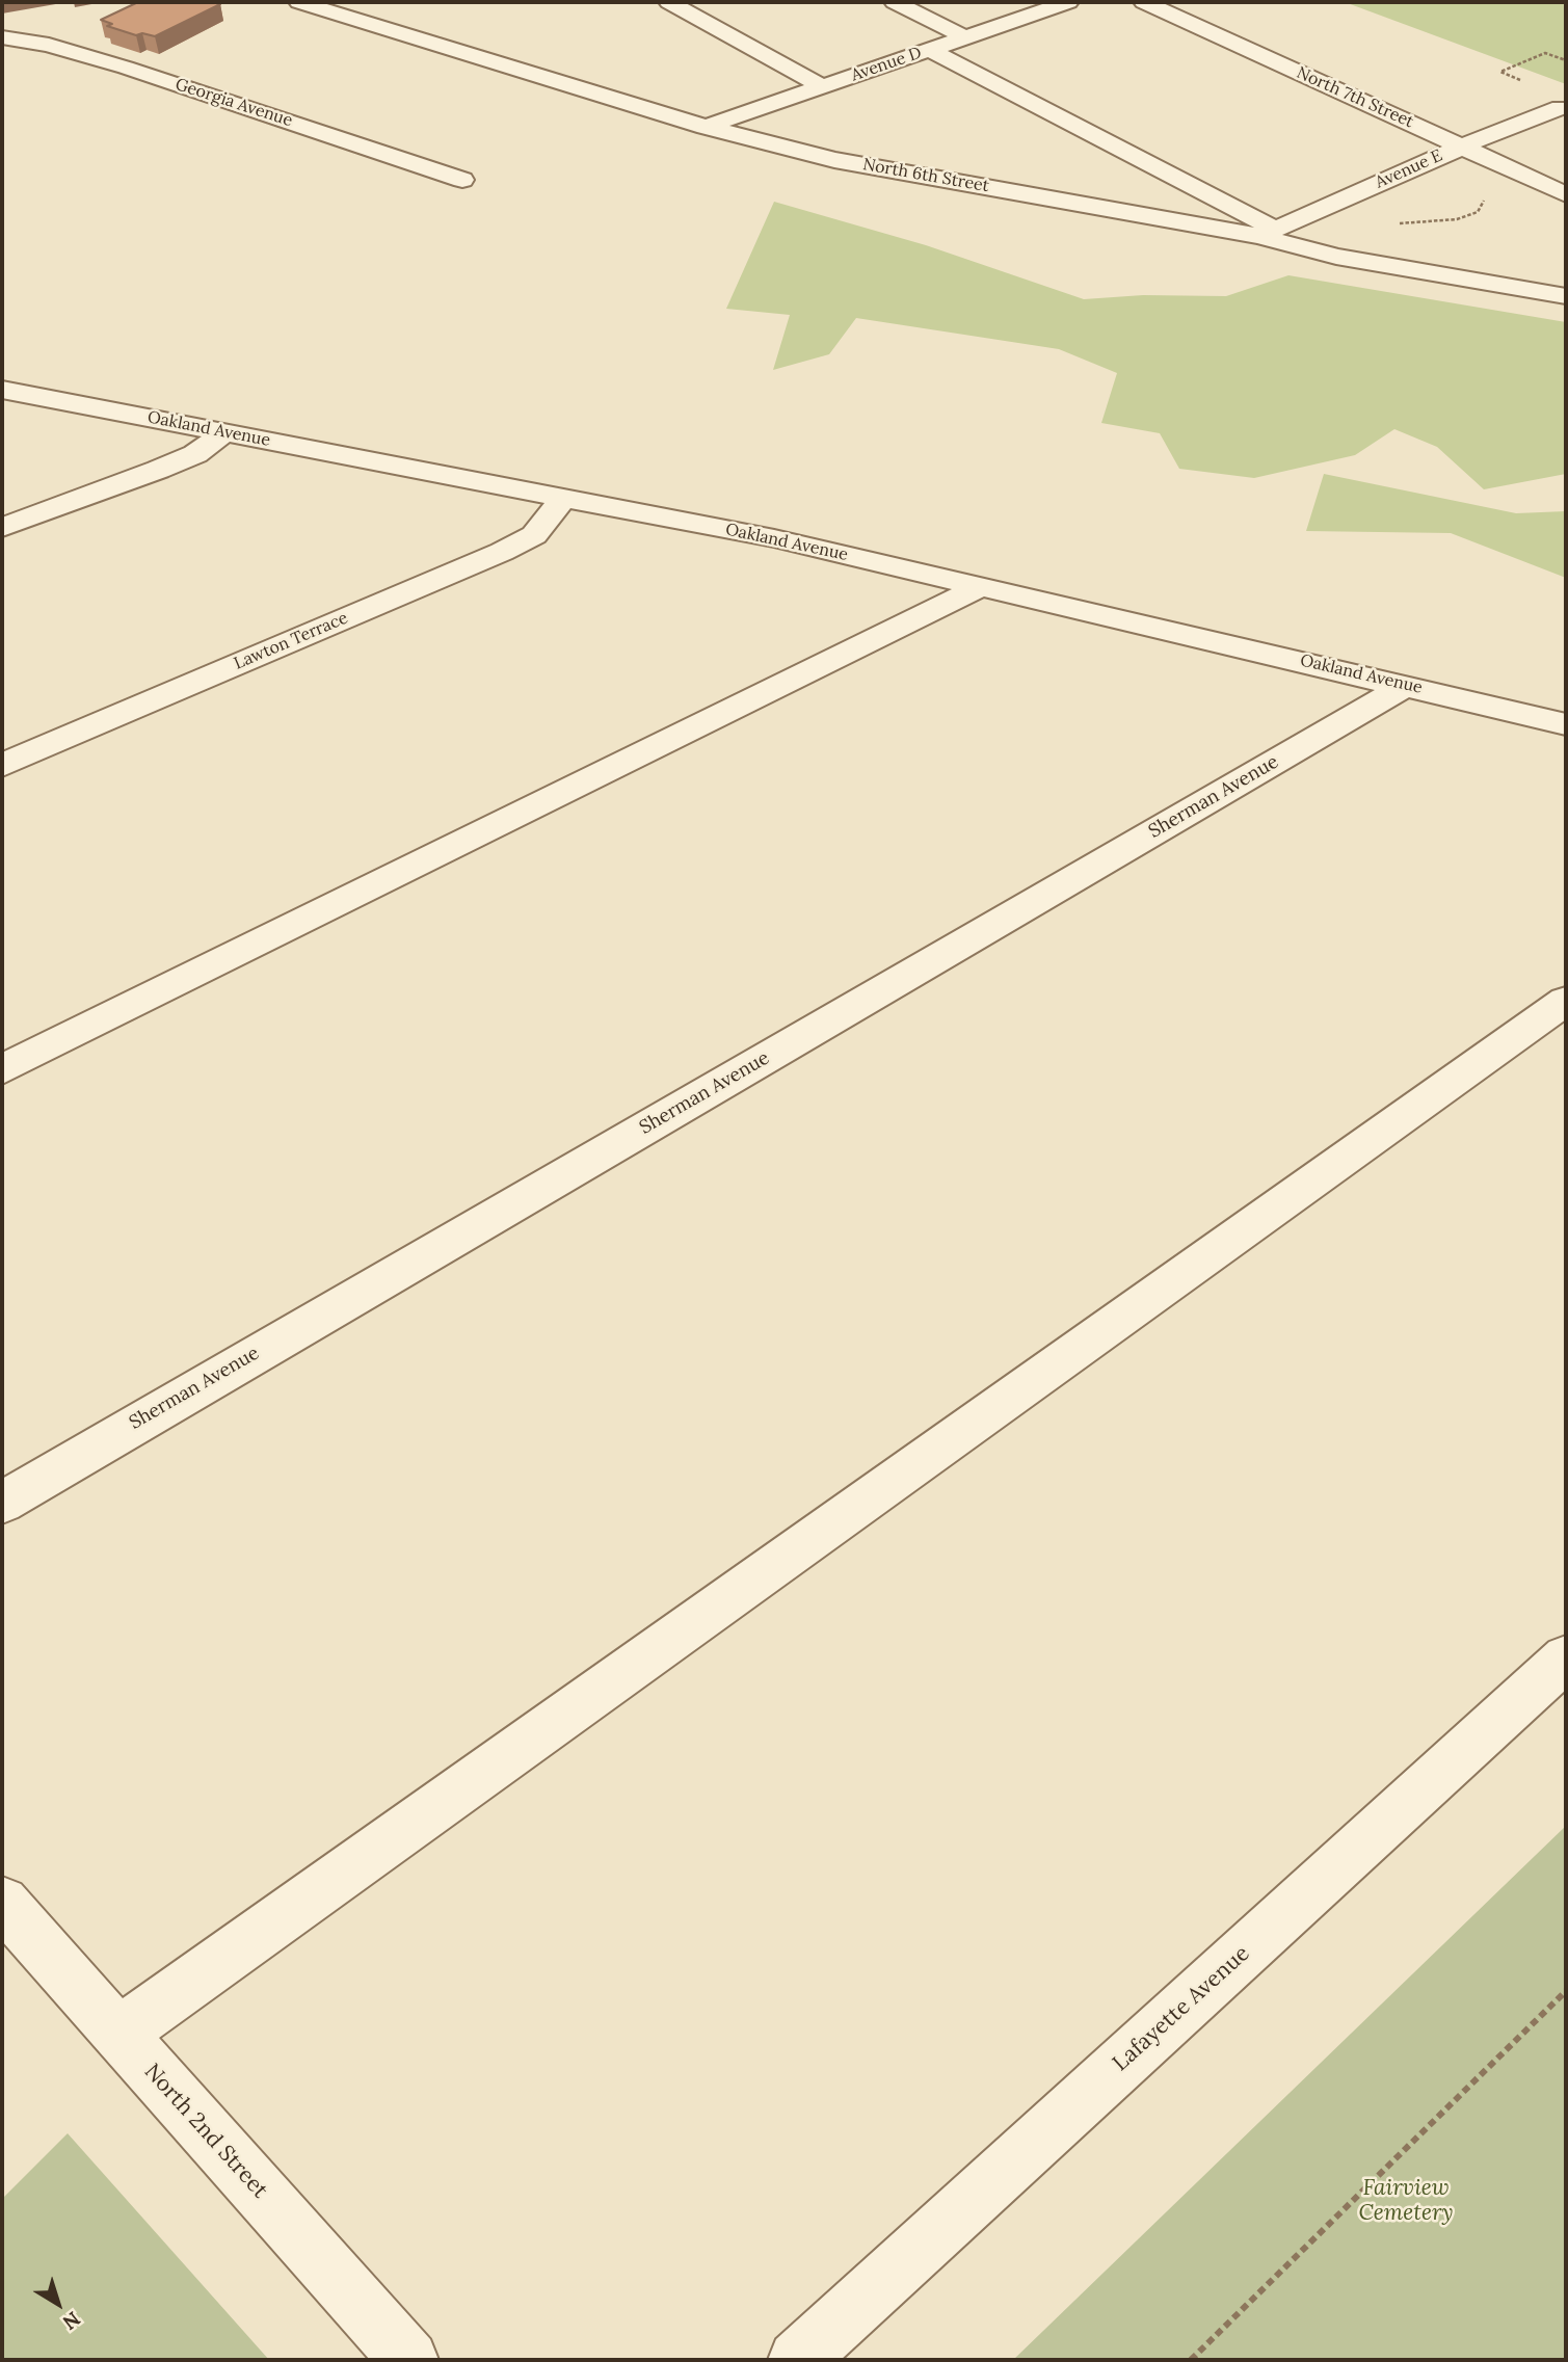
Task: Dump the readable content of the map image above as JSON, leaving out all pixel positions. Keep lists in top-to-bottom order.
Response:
{
  "streets": {
    "street": [
      "Avenue D",
      "North 7th Street",
      "Georgia Avenue",
      "Avenue E",
      "North 6th Street",
      "Oakland Avenue",
      "Lawton Terrace",
      "Sherman Avenue",
      "Lafayette Avenue",
      "North 2nd Street"
    ]
  },
  "crossings": [
    ["Avenue D", "North 6th Street"],
    ["North 7th Street", "Avenue E"],
    ["Avenue E", "North 6th Street"],
    ["Oakland Avenue", "Lawton Terrace"],
    ["Oakland Avenue", "Sherman Avenue"]
  ],
  "parks": ["Fairview Cemetery"],
  "north": "bottom right"
}
